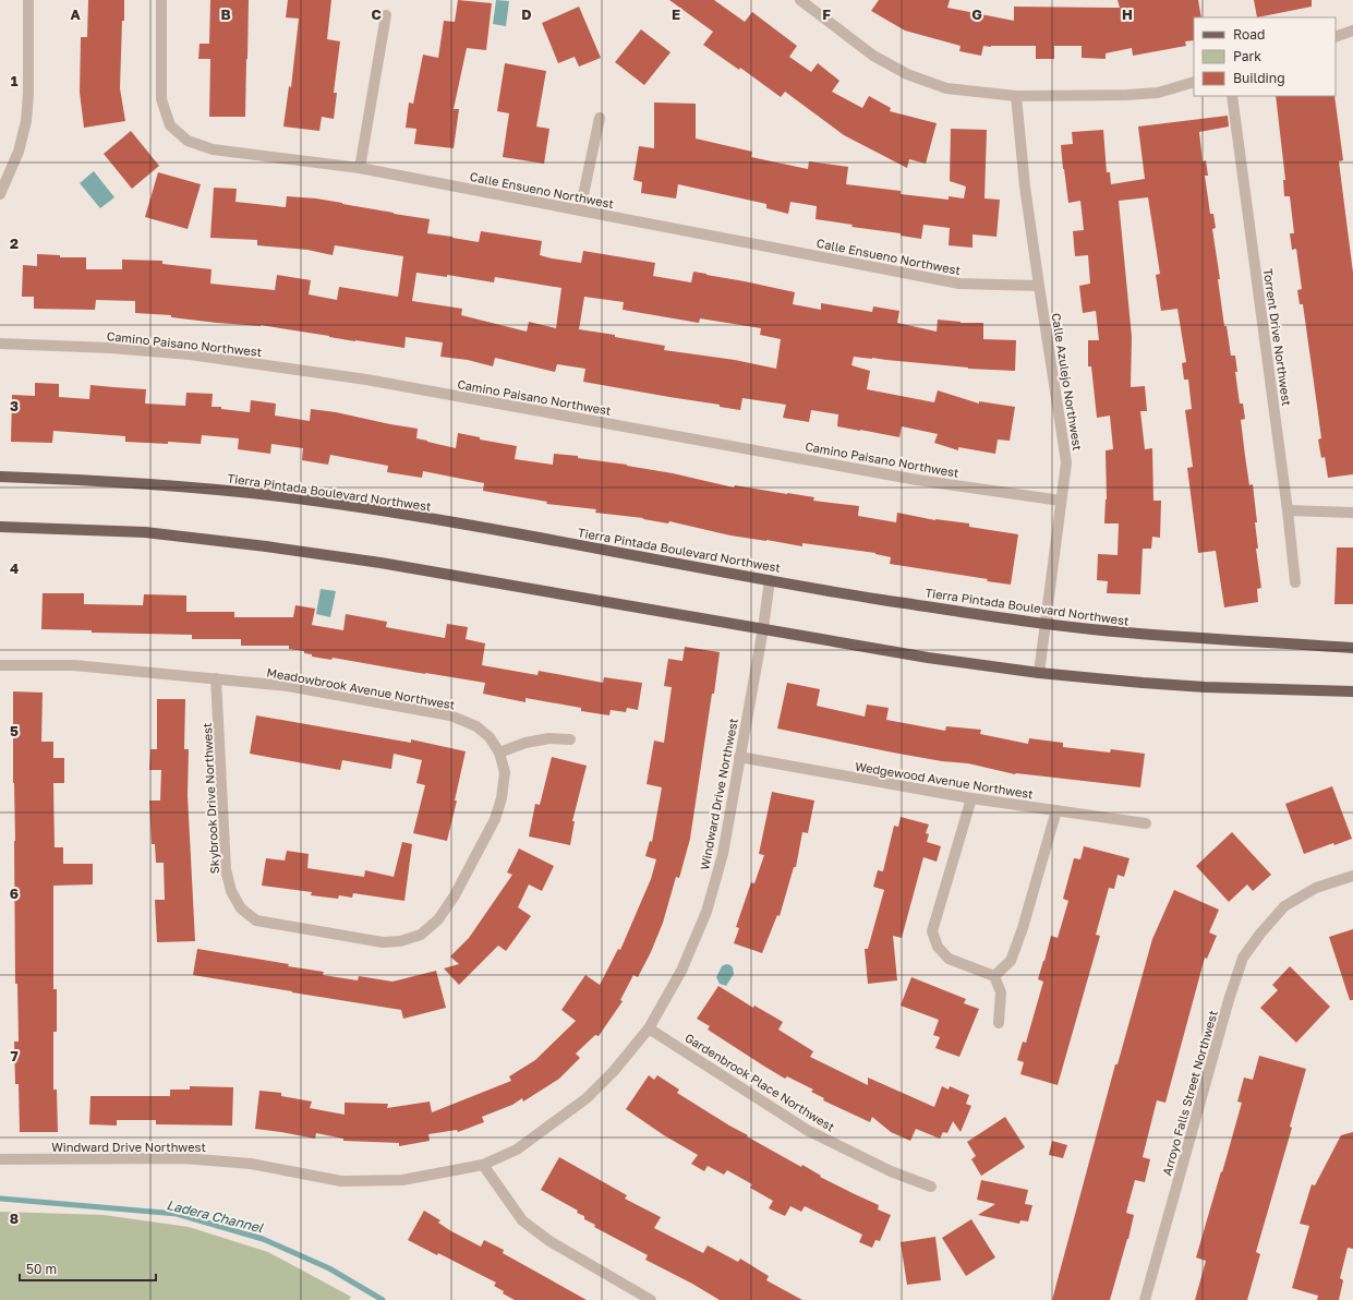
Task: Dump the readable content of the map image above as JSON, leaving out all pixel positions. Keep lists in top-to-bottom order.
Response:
{
  "streets": {
    "main road": ["Tierra Pintada Boulevard Northwest"],
    "street": [
      "Calle Ensueno Northwest",
      "Torrent Drive Northwest",
      "Camino Paisano Northwest",
      "Calle Azulejo Northwest",
      "Meadowbrook Avenue Northwest",
      "Wedgewood Avenue Northwest",
      "Windward Drive Northwest",
      "Skybrook Drive Northwest",
      "Gardenbrook Place Northwest",
      "Arroyo Falls Street Northwest"
    ]
  },
  "crossings": [
    ["Calle Ensueno Northwest", "Calle Azulejo Northwest"],
    ["Camino Paisano Northwest", "Calle Azulejo Northwest"],
    ["Calle Azulejo Northwest", "Tierra Pintada Boulevard Northwest"],
    ["Tierra Pintada Boulevard Northwest", "Windward Drive Northwest"],
    ["Meadowbrook Avenue Northwest", "Skybrook Drive Northwest"],
    ["Wedgewood Avenue Northwest", "Windward Drive Northwest"],
    ["Windward Drive Northwest", "Gardenbrook Place Northwest"]
  ],
  "water": ["Ladera Channel"],
  "legend": ["Road", "Park", "Building"],
  "scale_bar": "50 m",
  "grid": {
    "columns": [
      "A",
      "B",
      "C",
      "D",
      "E",
      "F",
      "G",
      "H"
    ],
    "rows": [
      "1",
      "2",
      "3",
      "4",
      "5",
      "6",
      "7",
      "8"
    ]
  }
}
